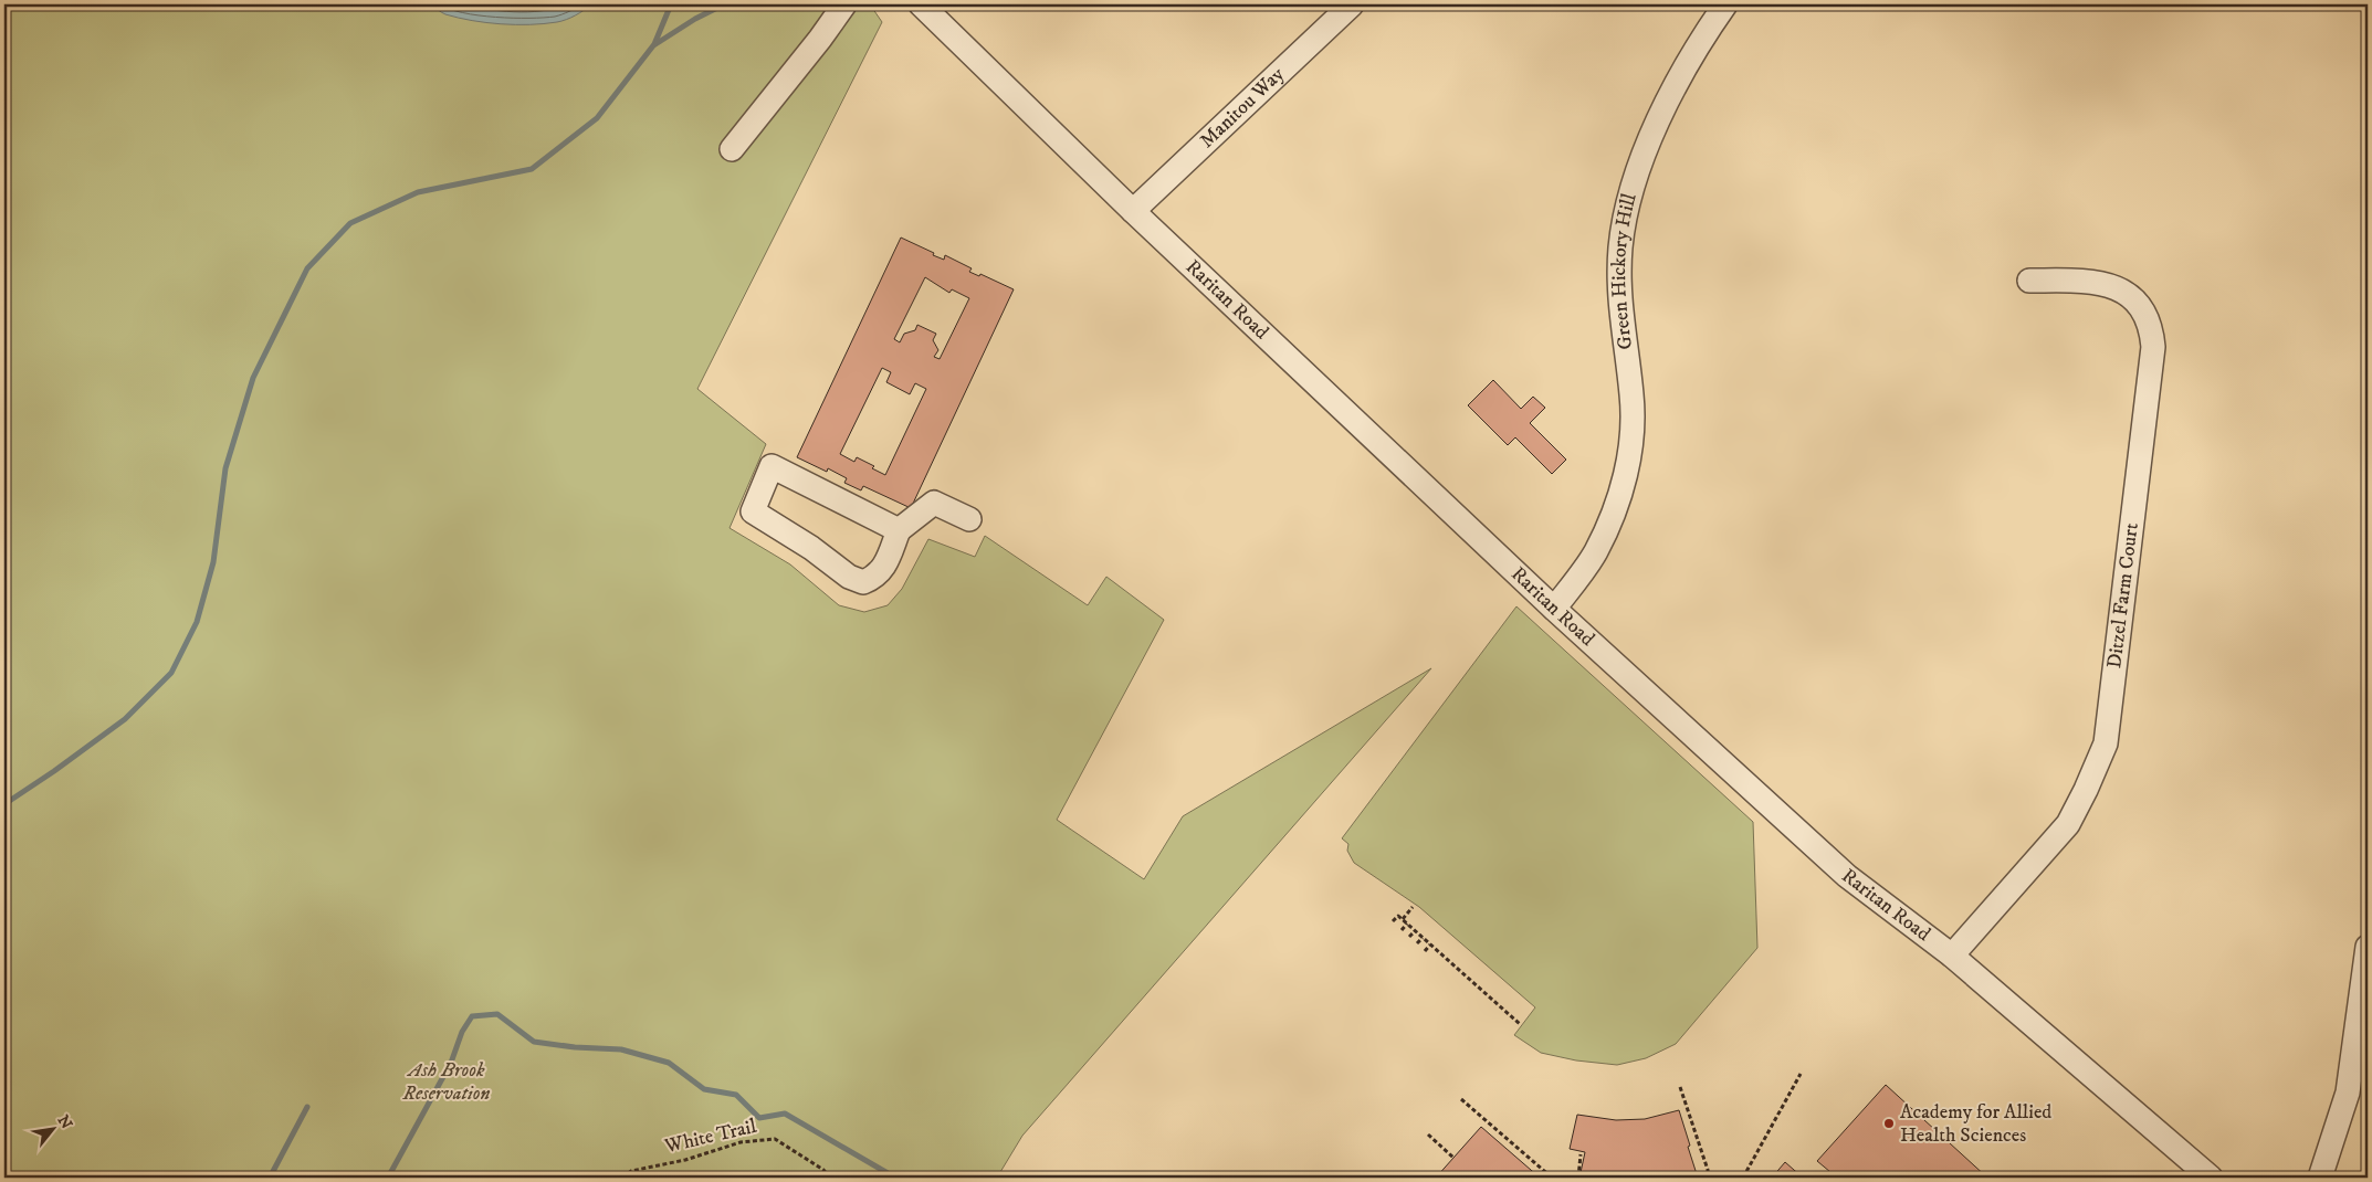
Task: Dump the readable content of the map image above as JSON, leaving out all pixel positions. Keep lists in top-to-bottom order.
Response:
{
  "streets": {
    "street": [
      "Manitou Way",
      "Green Hickory Hill",
      "Raritan Road",
      "Ditzel Farm Court"
    ],
    "path": ["White Trail"]
  },
  "crossings": [
    ["Manitou Way", "Raritan Road"],
    ["Green Hickory Hill", "Raritan Road"],
    ["Raritan Road", "Ditzel Farm Court"]
  ],
  "parks": ["Ash Brook Reservation"],
  "places": ["Academy for Allied Health Sciences"],
  "north": "top right"
}
